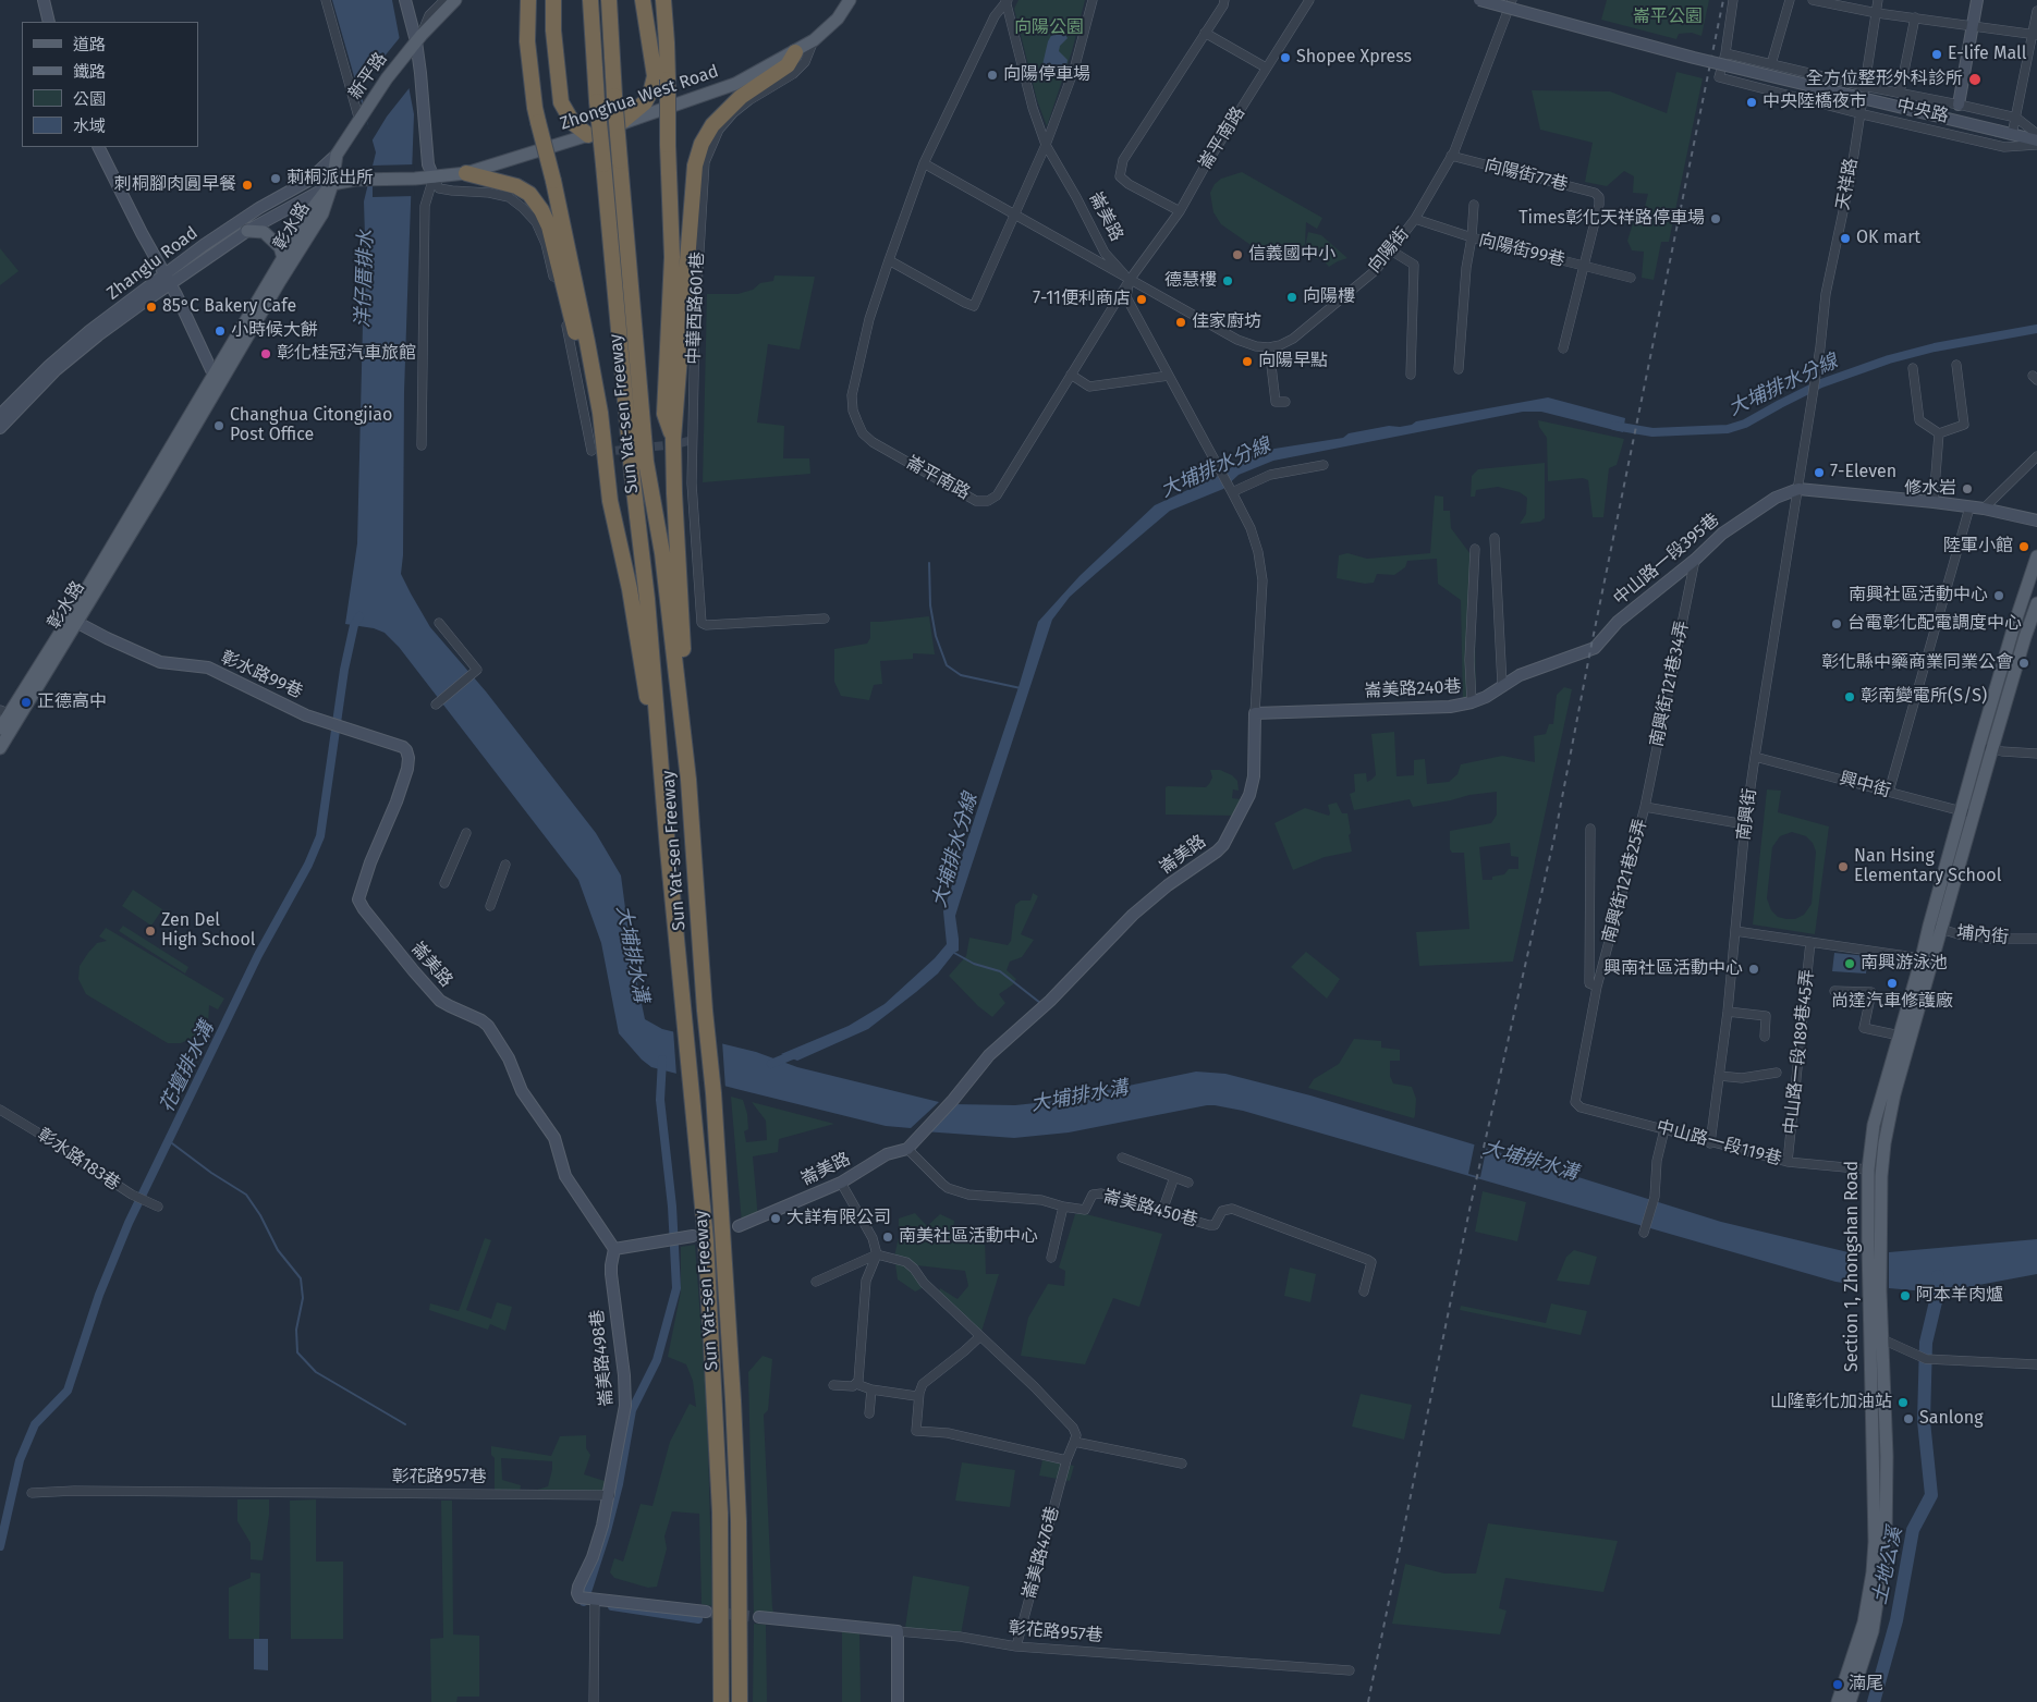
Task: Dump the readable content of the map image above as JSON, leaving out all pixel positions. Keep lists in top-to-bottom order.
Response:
{
  "streets": {
    "highway": ["Sun Yat-sen Freeway"],
    "main road": [
      "新平路",
      "Zhonghua West Road",
      "彰水路",
      "Section 1, Zhongshan Road"
    ],
    "street": [
      "中央路",
      "崙平南路",
      "向陽街77巷",
      "天祥路",
      "崙美路",
      "向陽街",
      "向陽街99巷",
      "Zhanglu Road",
      "中華西路601巷",
      "中山路一段395巷",
      "彰水路99巷",
      "南興街121巷34弄",
      "崙美路240巷",
      "興中街",
      "南興街",
      "南興街121巷25弄",
      "埔內街",
      "中山路一段189巷45弄",
      "中山路一段119巷",
      "彰水路183巷",
      "崙美路450巷",
      "崙美路498巷",
      "彰花路957巷",
      "崙美路476巷"
    ]
  },
  "crossings": [
    ["新平路", "Zhonghua West Road"],
    ["新平路", "彰水路"],
    ["新平路", "Zhanglu Road"],
    ["Zhonghua West Road", "彰水路"],
    ["Zhonghua West Road", "Zhanglu Road"],
    ["Zhonghua West Road", "中華西路601巷"],
    ["中央路", "天祥路"],
    ["崙平南路", "崙美路"],
    ["向陽街77巷", "向陽街"],
    ["向陽街77巷", "向陽街99巷"],
    ["天祥路", "中山路一段395巷"],
    ["天祥路", "南興街"],
    ["崙美路", "彰水路99巷"],
    ["崙美路", "崙美路240巷"],
    ["崙美路", "崙美路450巷"],
    ["崙美路", "崙美路498巷"],
    ["彰水路", "Zhanglu Road"],
    ["彰水路", "彰水路99巷"],
    ["向陽街", "向陽街99巷"],
    ["中山路一段395巷", "南興街121巷34弄"],
    ["中山路一段395巷", "崙美路240巷"],
    ["中山路一段395巷", "南興街"],
    ["南興街121巷34弄", "南興街121巷25弄"],
    ["興中街", "南興街"],
    ["興中街", "Section 1, Zhongshan Road"],
    ["南興街", "中山路一段119巷"],
    ["南興街121巷25弄", "中山路一段119巷"],
    ["埔內街", "Section 1, Zhongshan Road"],
    ["中山路一段189巷45弄", "中山路一段119巷"],
    ["中山路一段119巷", "Section 1, Zhongshan Road"],
    ["崙美路498巷", "彰花路957巷"],
    ["彰花路957巷", "崙美路476巷"]
  ],
  "water": [
    "洋仔厝排水",
    "大埔排水分線",
    "大埔排水溝",
    "花壇排水溝",
    "土地公溪"
  ],
  "parks": ["崙平公園", "向陽公園"],
  "places": [
    "E-life Mall",
    "Shopee Xpress",
    "向陽停車場",
    "全方位整形外科診所",
    "中央陸橋夜市",
    "莿桐派出所",
    "刺桐腳肉圓早餐",
    "Times彰化天祥路停車場",
    "OK mart",
    "信義國中小",
    "德慧樓",
    "向陽樓",
    "7-11便利商店",
    "85°C Bakery Cafe",
    "佳家廚坊",
    "小時候大餅",
    "彰化桂冠汽車旅館",
    "向陽早點",
    "Changhua Citongjiao Post Office",
    "7-Eleven",
    "修水岩",
    "陸軍小館",
    "南興社區活動中心",
    "台電彰化配電調度中心",
    "彰化縣中藥商業同業公會",
    "彰南變電所(S/S)",
    "正德高中",
    "Nan Hsing Elementary School",
    "Zen Del High School",
    "南興游泳池",
    "興南社區活動中心",
    "尚達汽車修護廠",
    "大詳有限公司",
    "南美社區活動中心",
    "阿本羊肉爐",
    "山隆彰化加油站",
    "Sanlong",
    "湳尾"
  ],
  "legend": [
    "道路",
    "鐵路",
    "公園",
    "水域"
  ]
}
